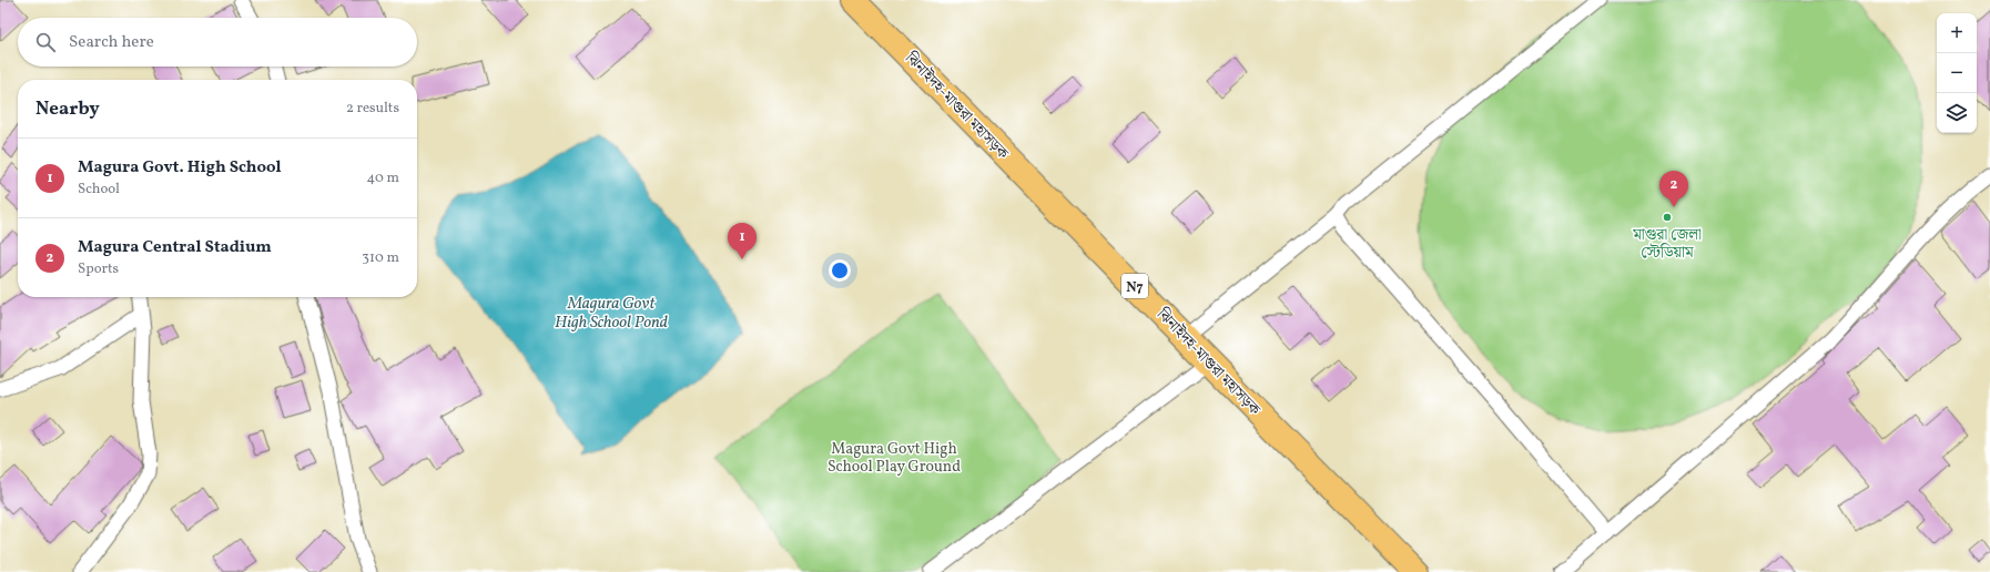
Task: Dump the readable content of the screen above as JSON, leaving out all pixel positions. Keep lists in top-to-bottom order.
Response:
{
  "streets": {
    "highway": ["ঝিনাইদহ-মাগুরা মহাসড়ক", "N7"]
  },
  "water": ["Magura Govt High School Pond"],
  "parks": ["Magura Govt High School Play Ground"],
  "places": ["মাগুরা জেলা স্টেডিয়াম"],
  "page": {
    "map_buttons": ["+", "−"],
    "search": "Search here",
    "heading": ["Nearby", "2 results"],
    "list": [
      {
        "mark": "1",
        "name": "Magura Govt. High School",
        "note": "School",
        "value": "40 m"
      },
      {
        "mark": "2",
        "name": "Magura Central Stadium",
        "note": "Sports",
        "value": "310 m"
      }
    ],
    "pins": ["2", "1"]
  }
}
